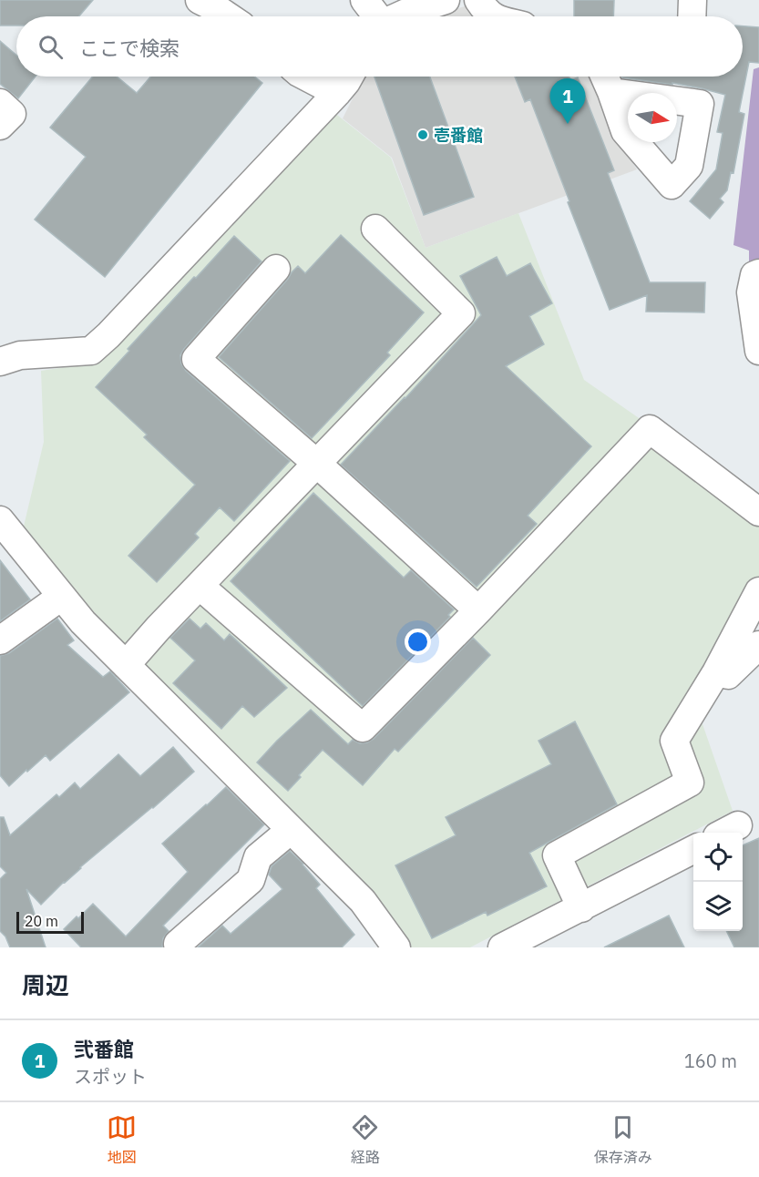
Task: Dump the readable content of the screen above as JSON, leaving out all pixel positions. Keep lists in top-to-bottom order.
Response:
{
  "places": ["壱番館"],
  "scale_bar": "20 m",
  "north": "right",
  "page": {
    "search": "ここで検索",
    "pins": "1",
    "scale": "20 m",
    "heading": "周辺",
    "list": [
      {
        "mark": "1",
        "name": "弐番館",
        "note": "スポット",
        "value": "160 m"
      }
    ],
    "nav": ["地図", "経路", "保存済み"]
  }
}
